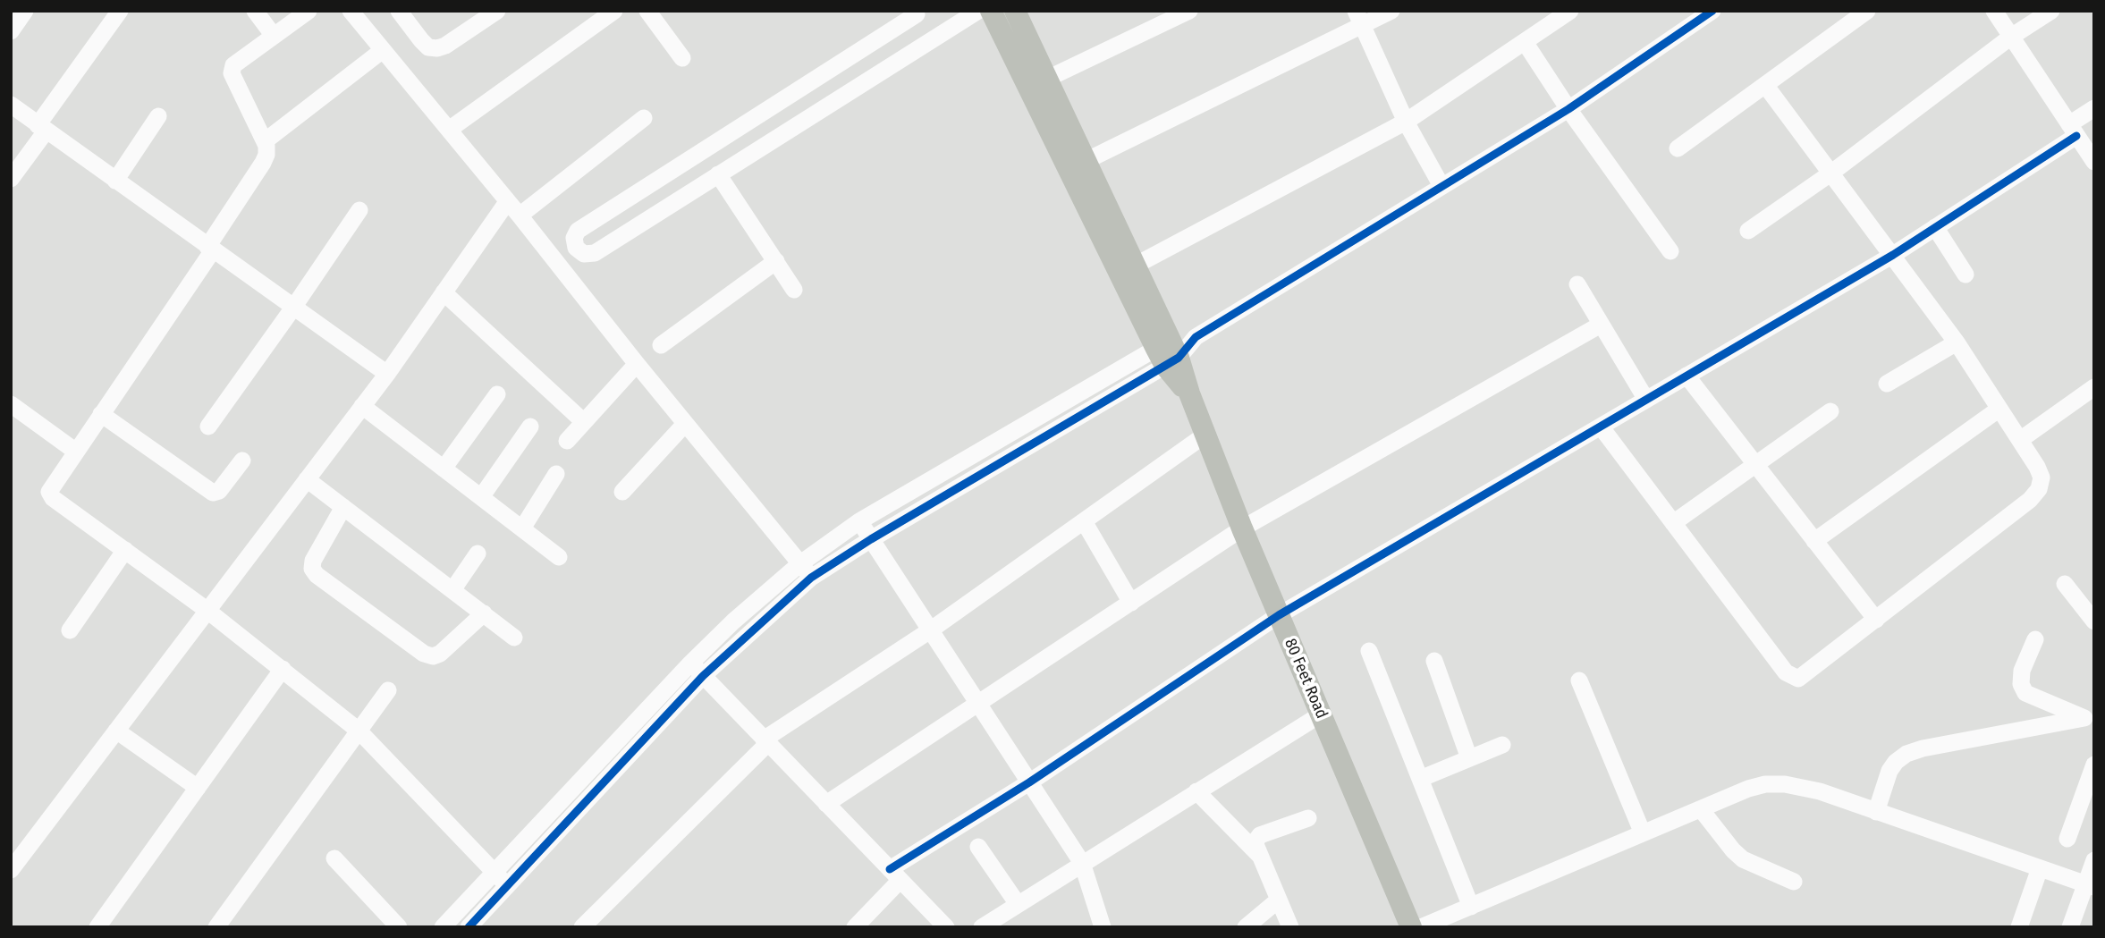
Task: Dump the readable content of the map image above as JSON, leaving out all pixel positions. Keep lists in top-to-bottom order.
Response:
{
  "streets": {
    "main road": ["80 Feet Road"]
  }
}
